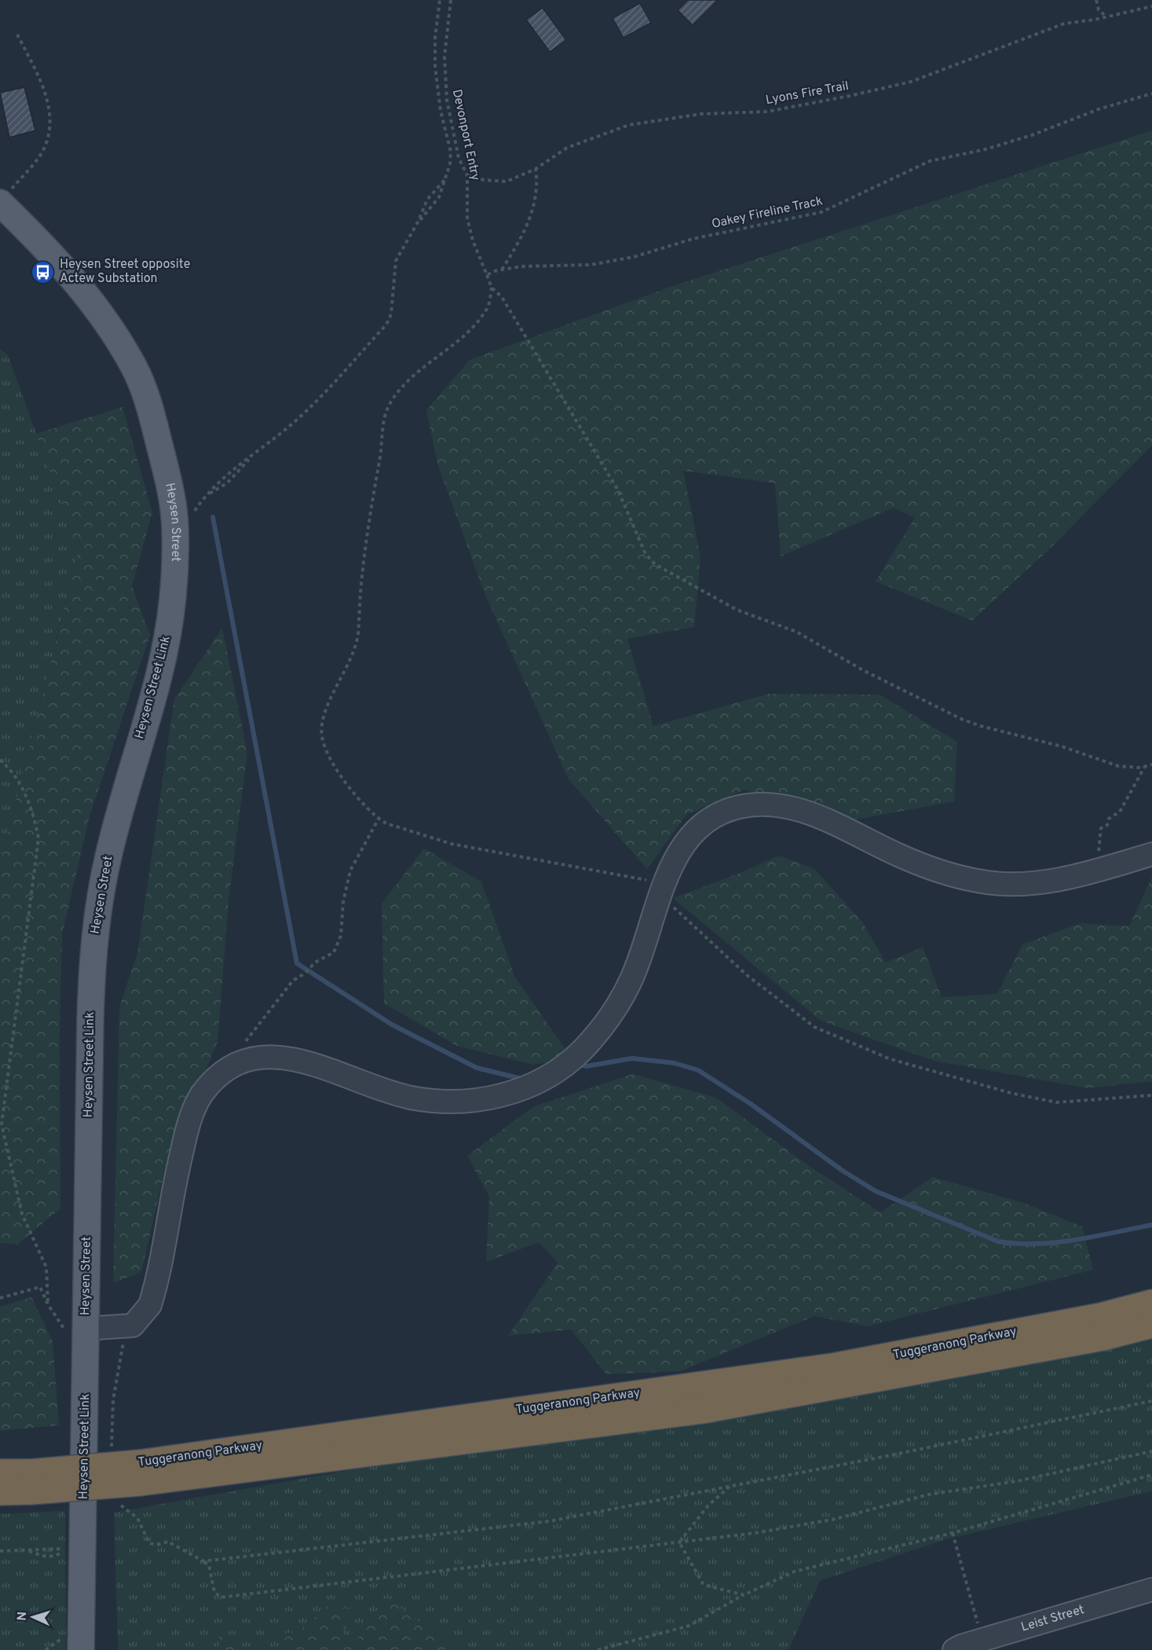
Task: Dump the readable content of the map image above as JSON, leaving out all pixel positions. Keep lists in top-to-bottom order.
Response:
{
  "streets": {
    "highway": ["Tuggeranong Parkway"],
    "main road": ["Heysen Street"],
    "street": ["Leist Street"],
    "path": ["Lyons Fire Trail", "Devonport Entry", "Oakey Fireline Track"]
  },
  "crossings": [
    ["Lyons Fire Trail", "Devonport Entry"],
    ["Devonport Entry", "Oakey Fireline Track"]
  ],
  "places": {
    "bus stop": ["Heysen Street opposite Actew Substation"]
  },
  "north": "left"
}
